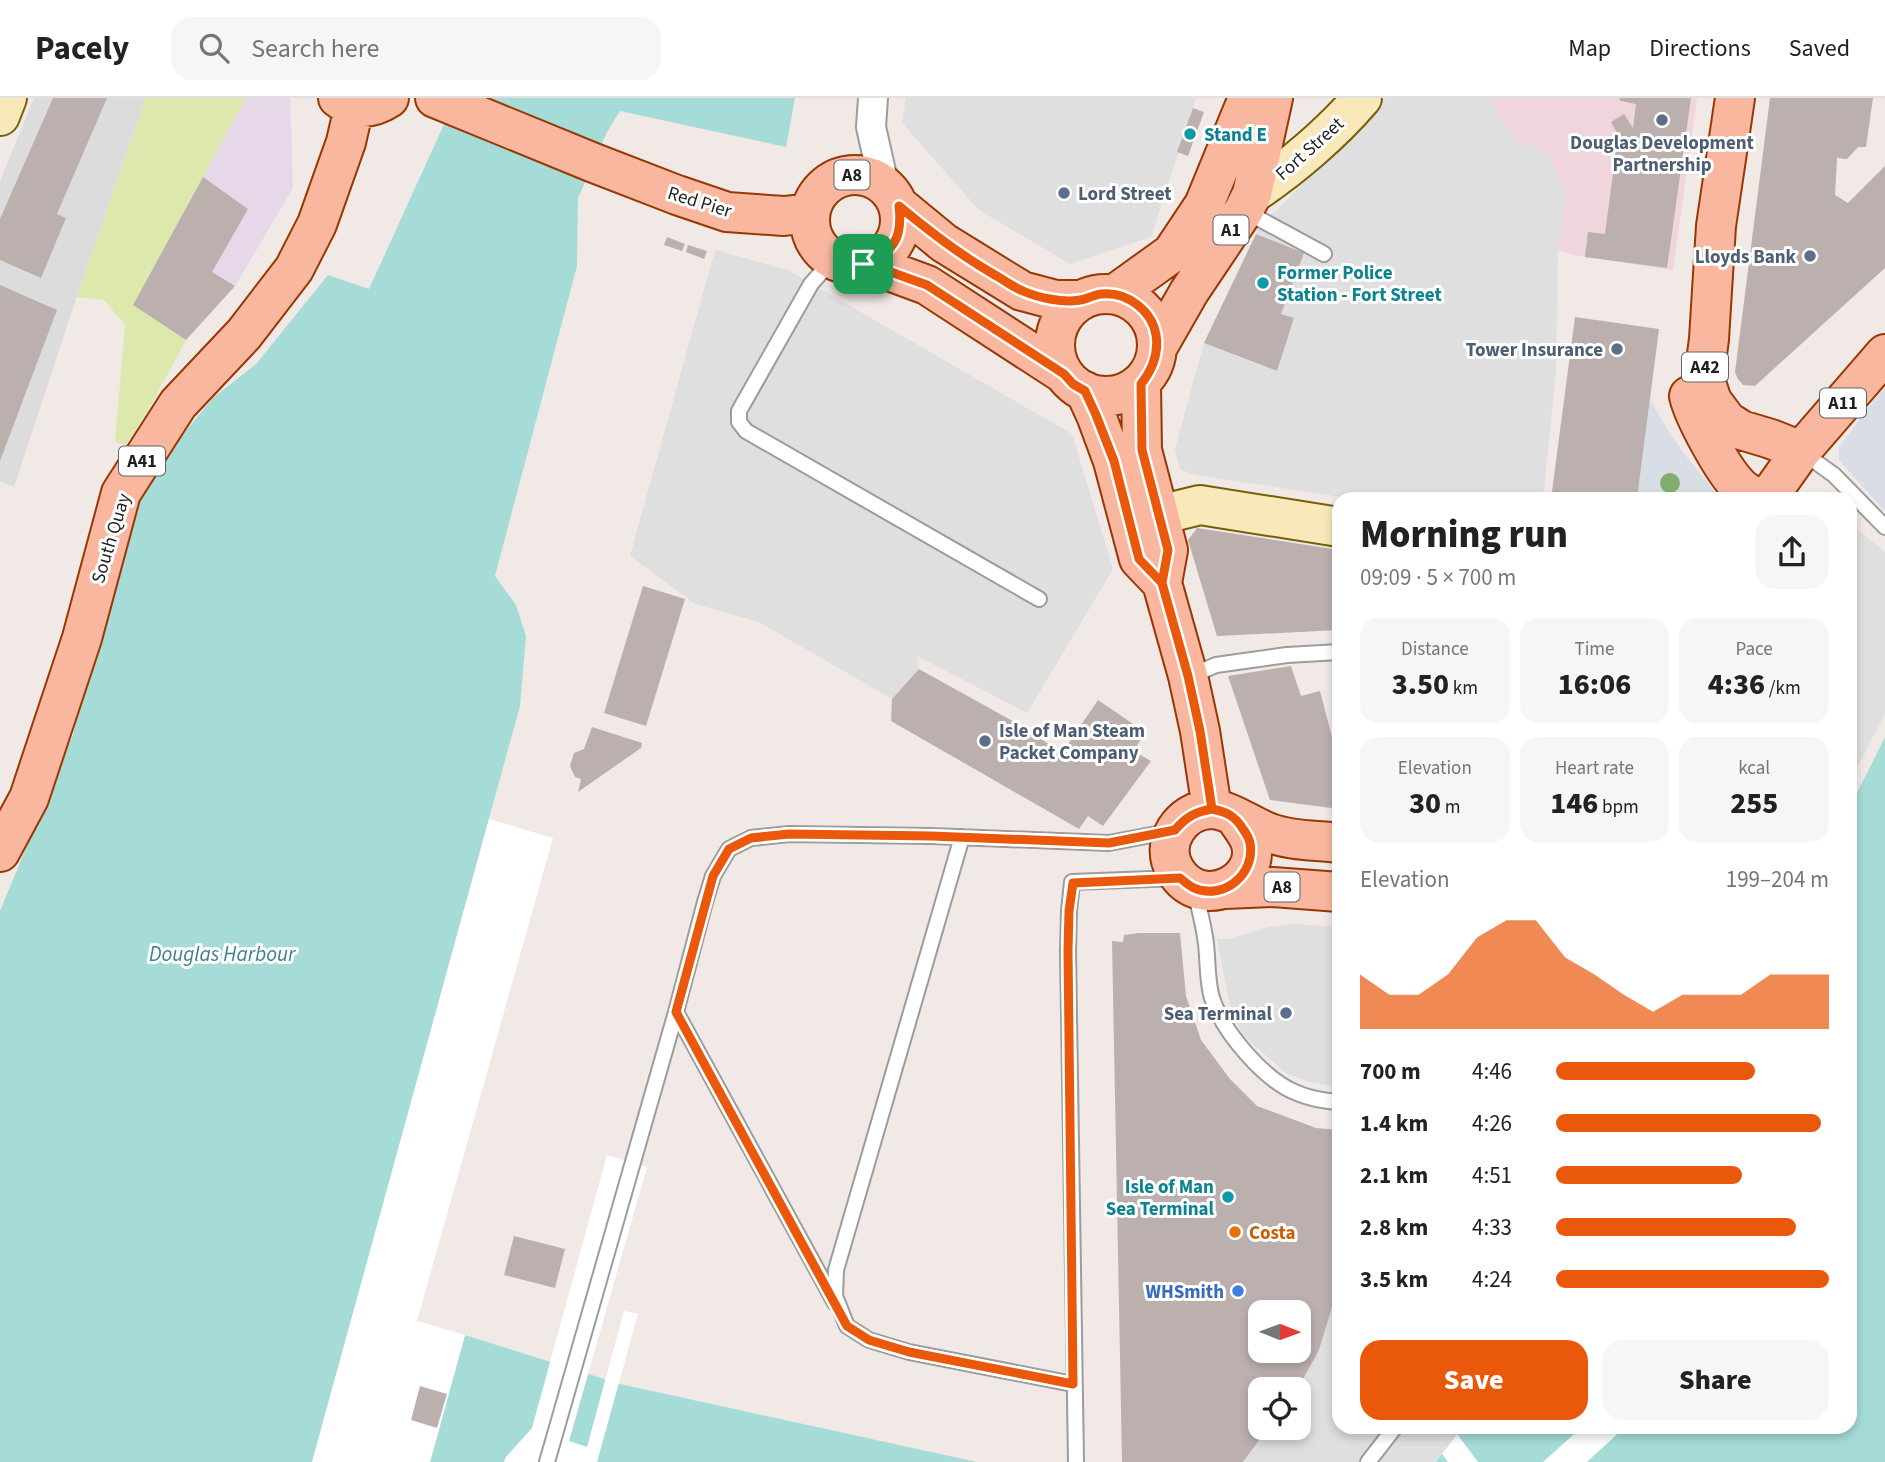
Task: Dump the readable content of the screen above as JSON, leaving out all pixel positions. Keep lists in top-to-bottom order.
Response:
{
  "streets": {
    "main road": [
      "Fort Street",
      "A8",
      "Red Pier",
      "A1",
      "A42",
      "A11",
      "A41",
      "South Quay"
    ]
  },
  "crossings": [
    ["Fort Street", "A1"],
    ["A8", "Red Pier"],
    ["A8", "A1"],
    ["A42", "A11"]
  ],
  "water": ["Douglas Harbour"],
  "places": [
    "Douglas Development Partnership",
    "Stand E",
    "Lord Street",
    "Lloyds Bank",
    "Former Police Station - Fort Street",
    "Tower Insurance",
    "Isle of Man Steam Packet Company",
    "Sea Terminal",
    "Isle of Man Sea Terminal",
    "Costa",
    "WHSmith"
  ],
  "north": "right",
  "page": {
    "header": "Pacely",
    "search": "Search here",
    "nav": ["Map", "Directions", "Saved"],
    "heading": ["Morning run", "09:09 · 5 × 700 m"],
    "stats": [
      ["Distance", "3.50 km"],
      ["Time", "16:06"],
      ["Pace", "4:36 /km"],
      ["Elevation", "30 m"],
      ["Heart rate", "146 bpm"],
      ["kcal", "255"]
    ],
    "chart": ["Elevation", "199–204 m"],
    "list": [
      {
        "name": "700 m",
        "note": "4:46"
      },
      {
        "name": "1.4 km",
        "note": "4:26"
      },
      {
        "name": "2.1 km",
        "note": "4:51"
      },
      {
        "name": "2.8 km",
        "note": "4:33"
      },
      {
        "name": "3.5 km",
        "note": "4:24"
      }
    ],
    "buttons": ["Save", "Share"]
  }
}
